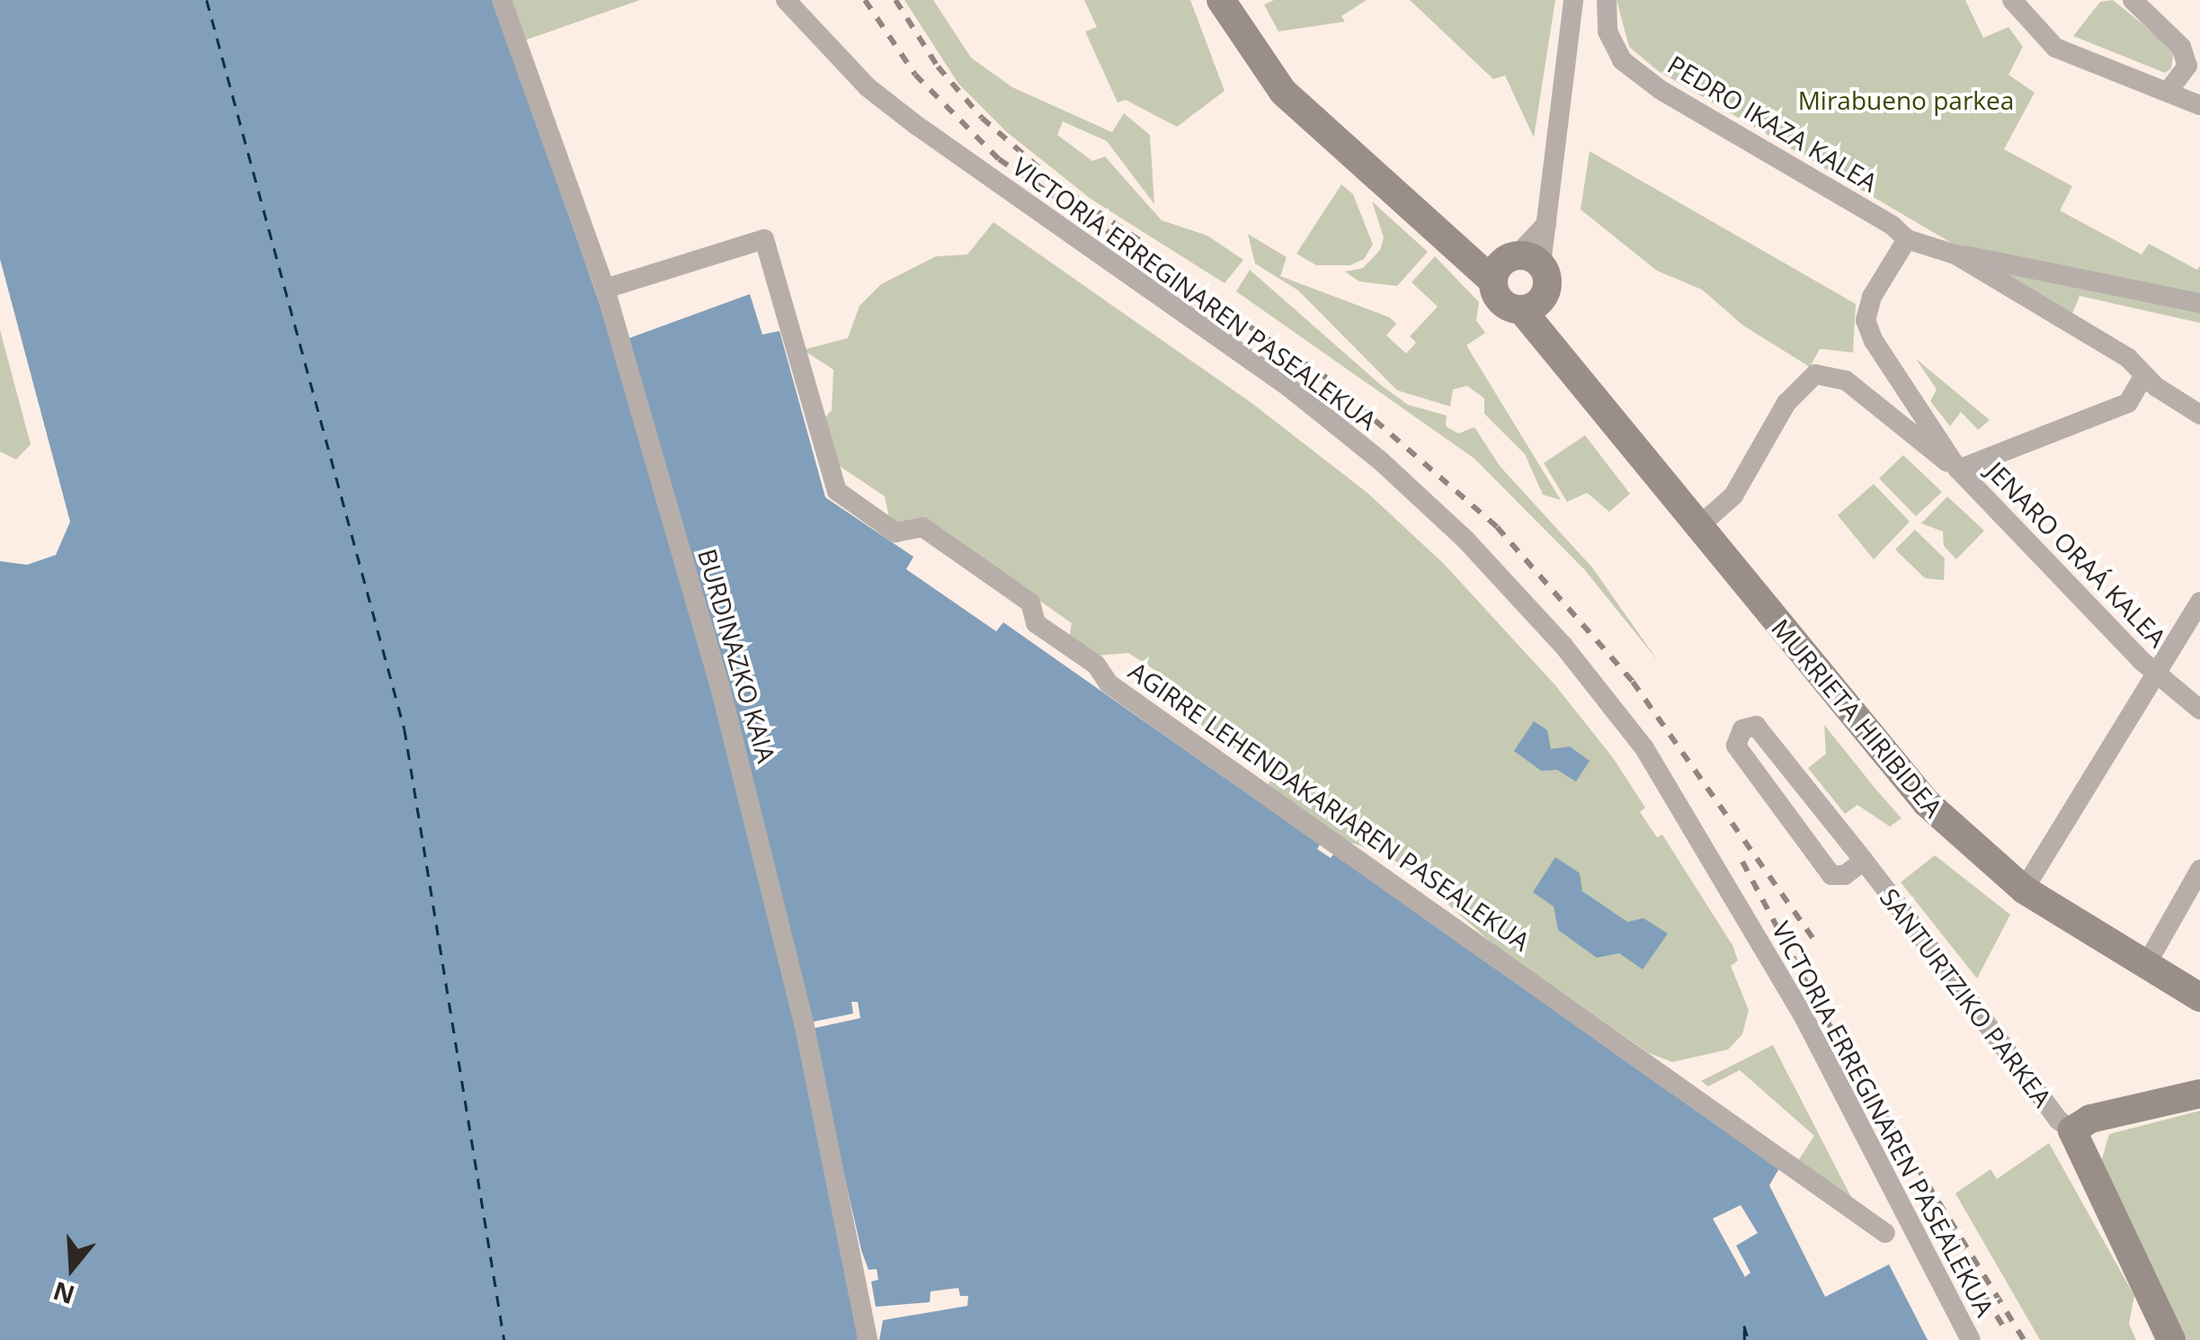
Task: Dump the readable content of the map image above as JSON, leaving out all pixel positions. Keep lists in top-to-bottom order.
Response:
{
  "streets": {
    "street": [
      "PEDRO IKAZA KALEA",
      "VICTORIA ERREGINAREN PASEALEKUA",
      "JENARO ORAÁ KALEA",
      "BURDINAZKO KAIA",
      "MURRIETA HIRIBIDEA",
      "AGIRRE LEHENDAKARIAREN PASEALEKUA",
      "SANTURTZIKO PARKEA"
    ]
  },
  "crossings": [
    ["PEDRO IKAZA KALEA", "JENARO ORAÁ KALEA"],
    ["JENARO ORAÁ KALEA", "MURRIETA HIRIBIDEA"],
    ["BURDINAZKO KAIA", "AGIRRE LEHENDAKARIAREN PASEALEKUA"]
  ],
  "parks": ["Mirabueno parkea"],
  "north": "bottom"
}
